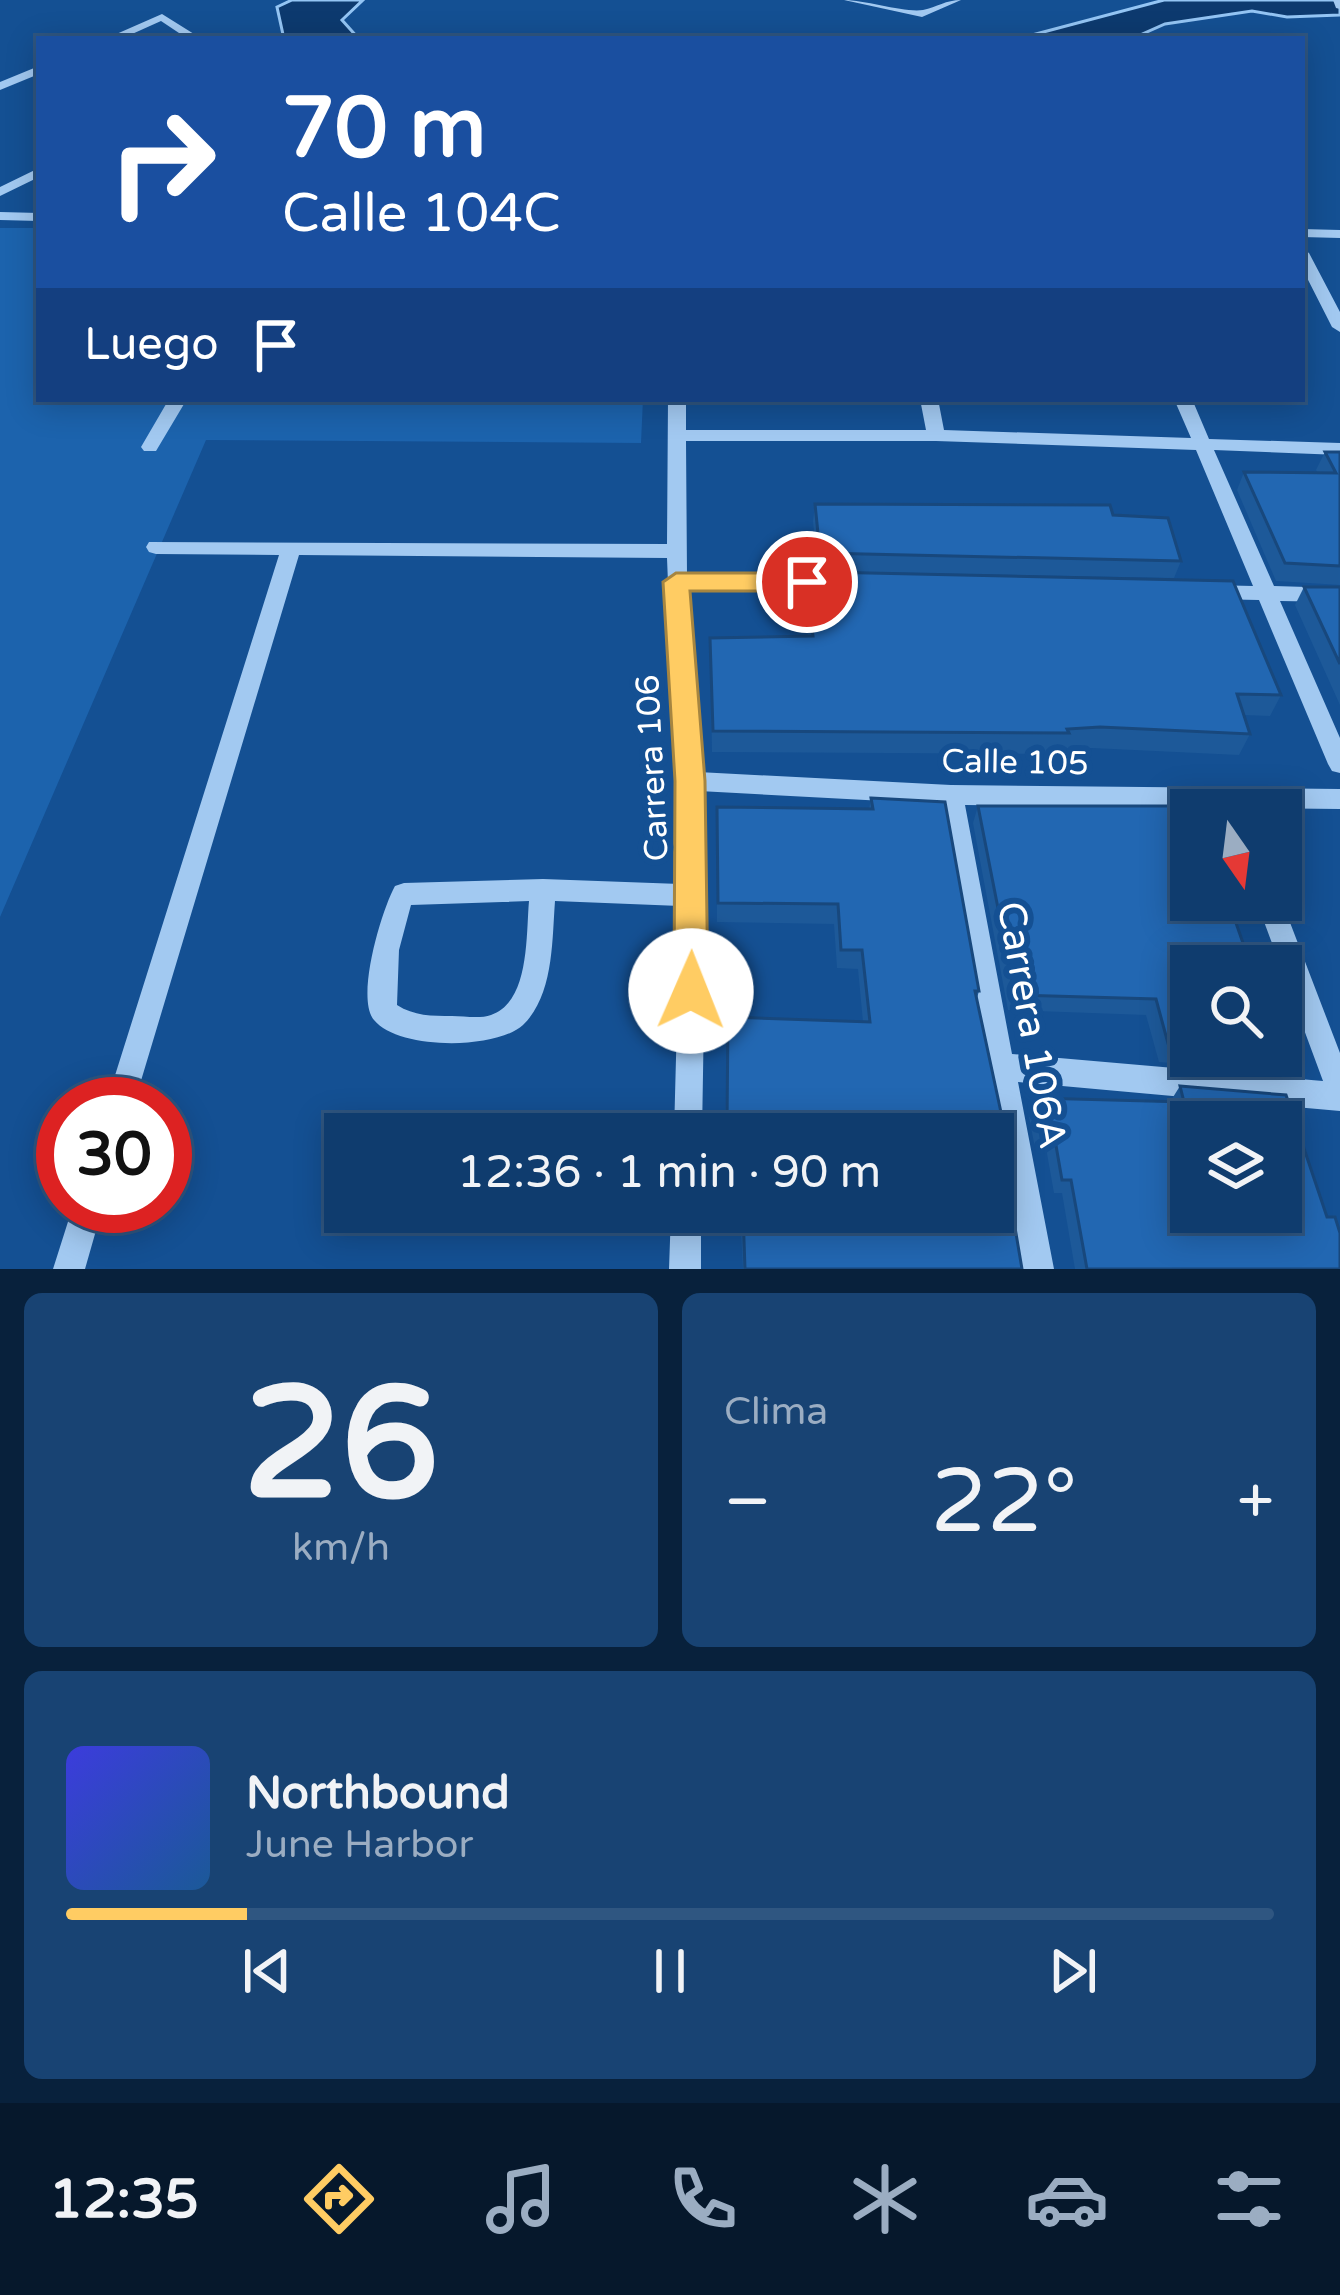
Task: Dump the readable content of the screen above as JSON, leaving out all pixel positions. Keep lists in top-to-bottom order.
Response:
{
  "streets": {
    "street": ["Calle 105", "Carrera 106", "Carrera 106A"]
  },
  "crossings": [
    ["Calle 105", "Carrera 106"],
    ["Calle 105", "Carrera 106A"]
  ],
  "north": "bottom",
  "page": {
    "turn": ["70 m", "Calle 104C"],
    "then": "Luego",
    "limit": "30",
    "trip": "12:36 · 1 min · 90 m",
    "tile": [
      ["26", "km/h"],
      "Clima"
    ],
    "heat": ["−", "22°", "+"],
    "song": ["Northbound", "June Harbor"],
    "tabs": "12:35"
  }
}
